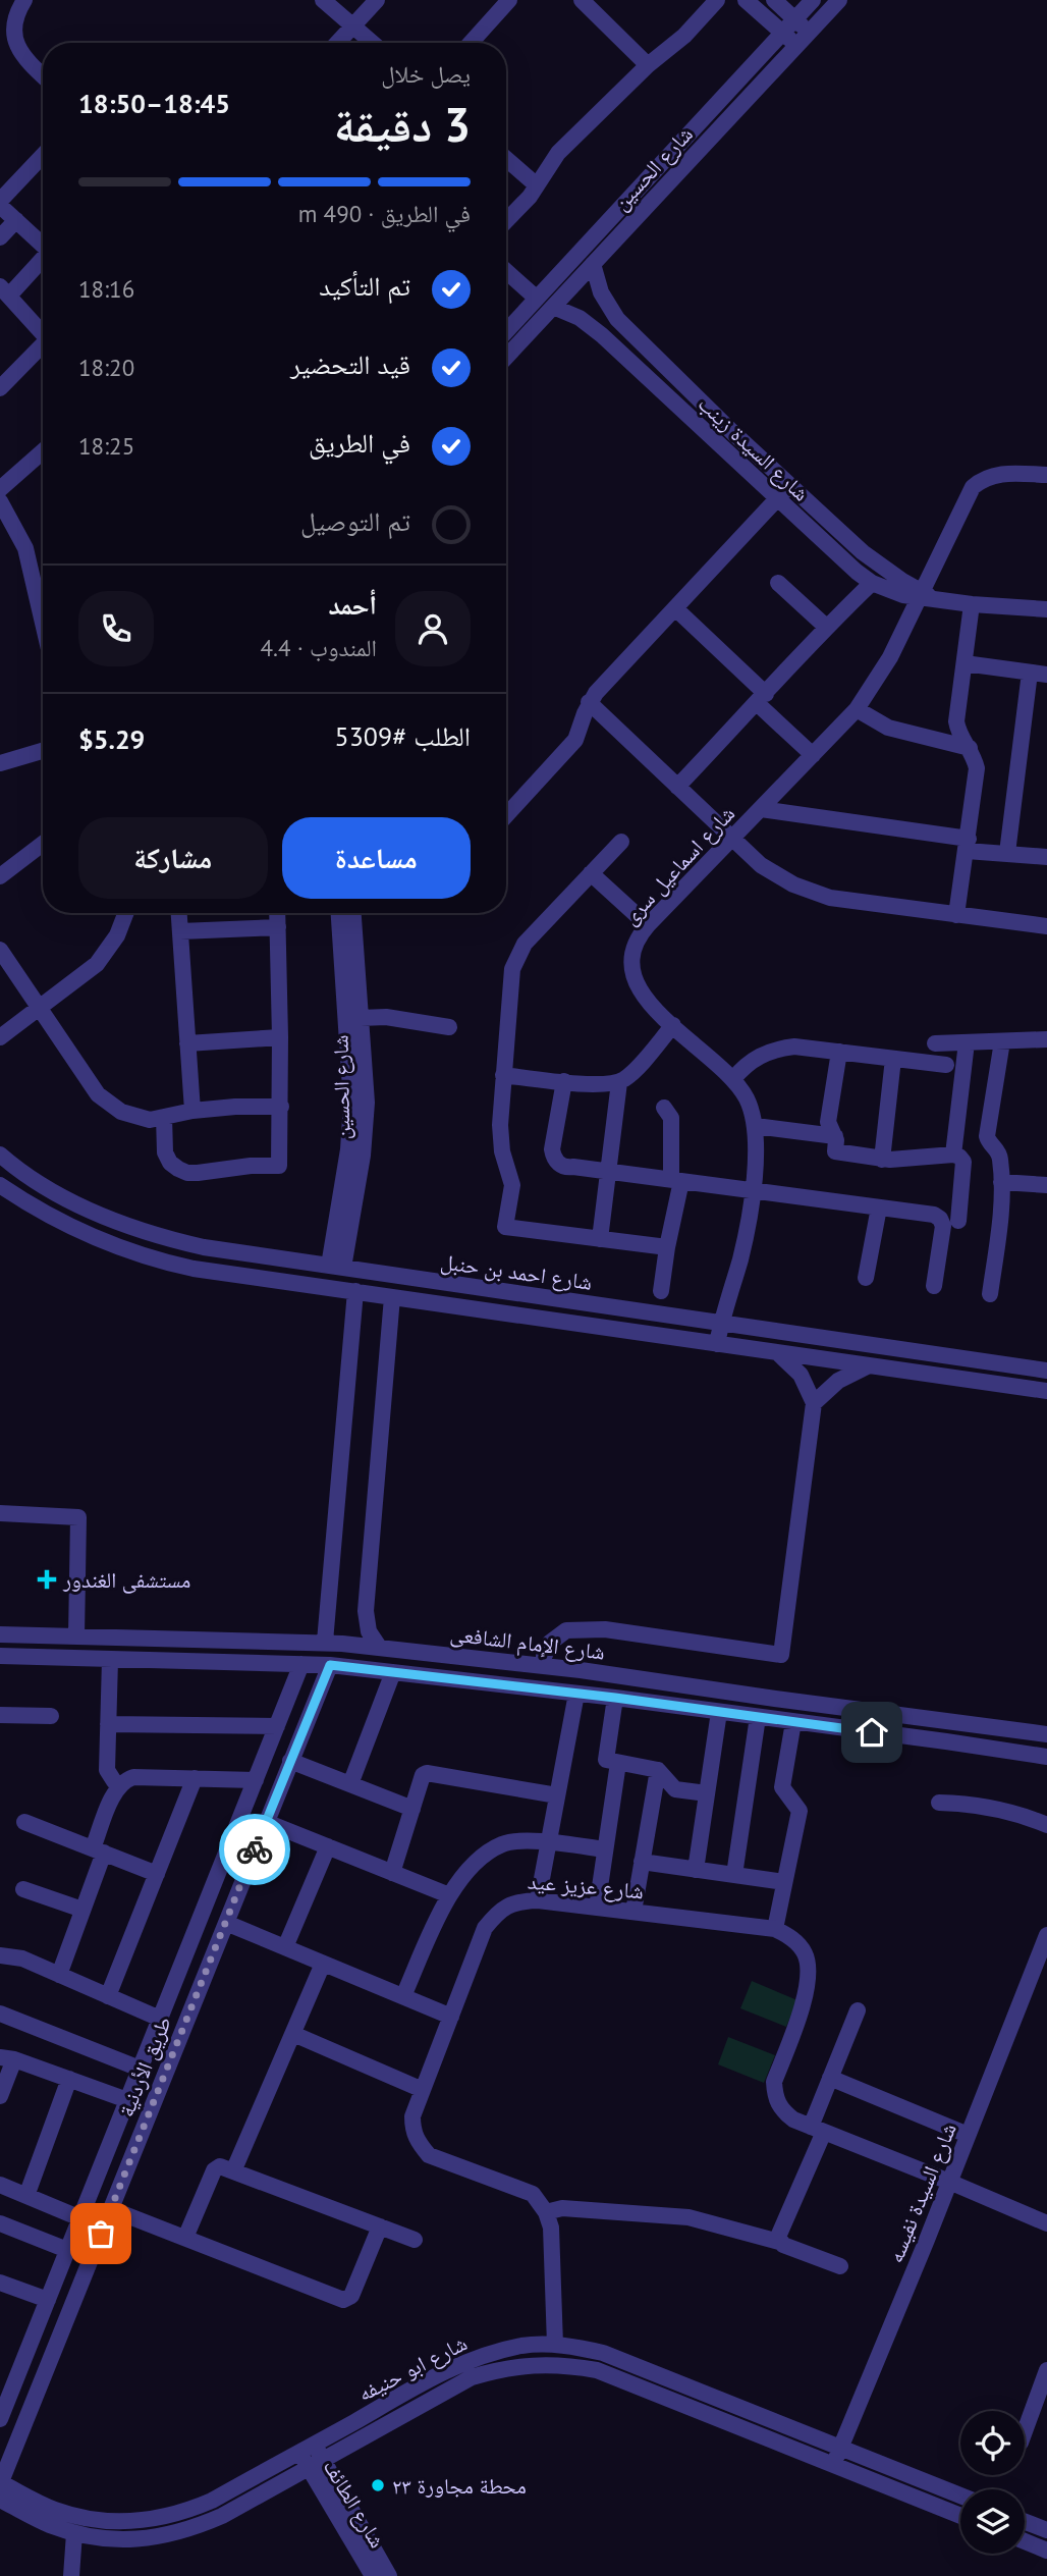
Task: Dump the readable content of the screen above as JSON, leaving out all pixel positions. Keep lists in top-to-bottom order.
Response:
{
  "streets": {
    "street": [
      "شارع الحسين",
      "شارع السيدة زينب",
      "شارع اسماعيل سرى",
      "شارع احمد بن حنبل",
      "شارع الإمام الشافعى",
      "شارع عزيز عيد",
      "طريق الأردنية",
      "شارع السيدة نفيسه",
      "شارع ابو حنيفه",
      "شارع الطائف"
    ]
  },
  "crossings": [
    ["شارع الحسين", "شارع السيدة زينب"],
    ["شارع الحسين", "شارع احمد بن حنبل"],
    ["شارع السيدة زينب", "شارع اسماعيل سرى"],
    ["شارع اسماعيل سرى", "شارع احمد بن حنبل"],
    ["شارع الإمام الشافعى", "طريق الأردنية"],
    ["طريق الأردنية", "شارع ابو حنيفه"],
    ["شارع السيدة نفيسه", "شارع ابو حنيفه"],
    ["شارع ابو حنيفه", "شارع الطائف"]
  ],
  "places": {
    "health": ["مستشفى الغندور"],
    "other": ["محطة مجاورة ٢٣"]
  },
  "page": {
    "heading": ["3 دقيقة", "يصل خلال", "18:45–18:50"],
    "panel": [
      "أحمد",
      "المندوب · 4.4",
      "الطلب #5309",
      "$5.29"
    ],
    "bar": "في الطريق · 490 m",
    "list": [
      ["تم التأكيد", "18:16"],
      ["قيد التحضير", "18:20"],
      ["في الطريق", "18:25"],
      "تم التوصيل"
    ],
    "buttons": ["مساعدة", "مشاركة"]
  }
}
